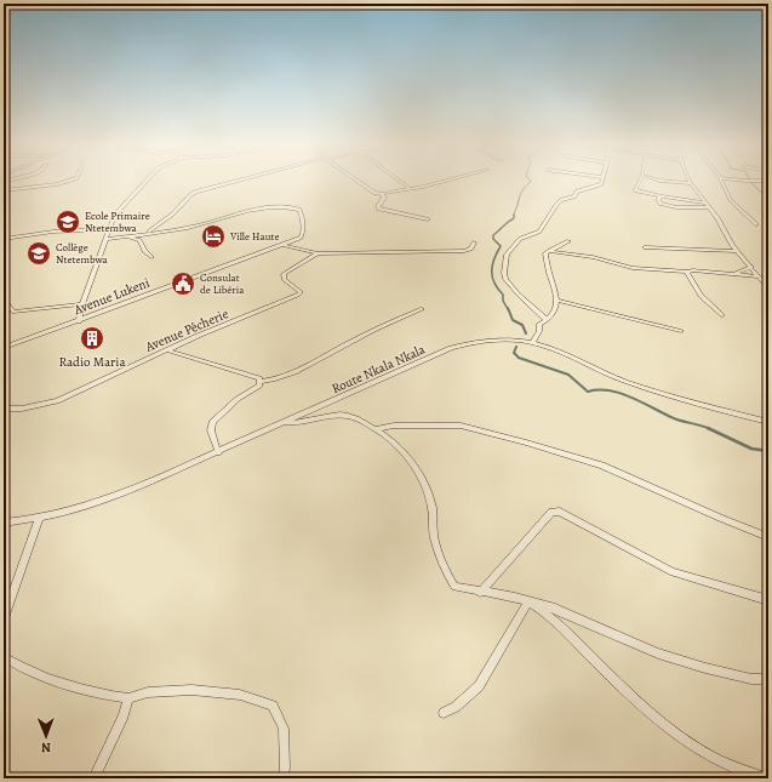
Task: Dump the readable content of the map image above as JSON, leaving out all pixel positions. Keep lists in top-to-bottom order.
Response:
{
  "streets": {
    "street": ["Avenue Lukeni", "Avenue Pêcherie", "Route Nkala Nkala"]
  },
  "places": {
    "school or university": ["Ecole Primaire Ntetembwa", "Collège Ntetembwa"],
    "hotel": ["Ville Haute"],
    "public building": ["Consulat de Libéria"],
    "building": ["Radio Maria"]
  },
  "north": "bottom"
}
